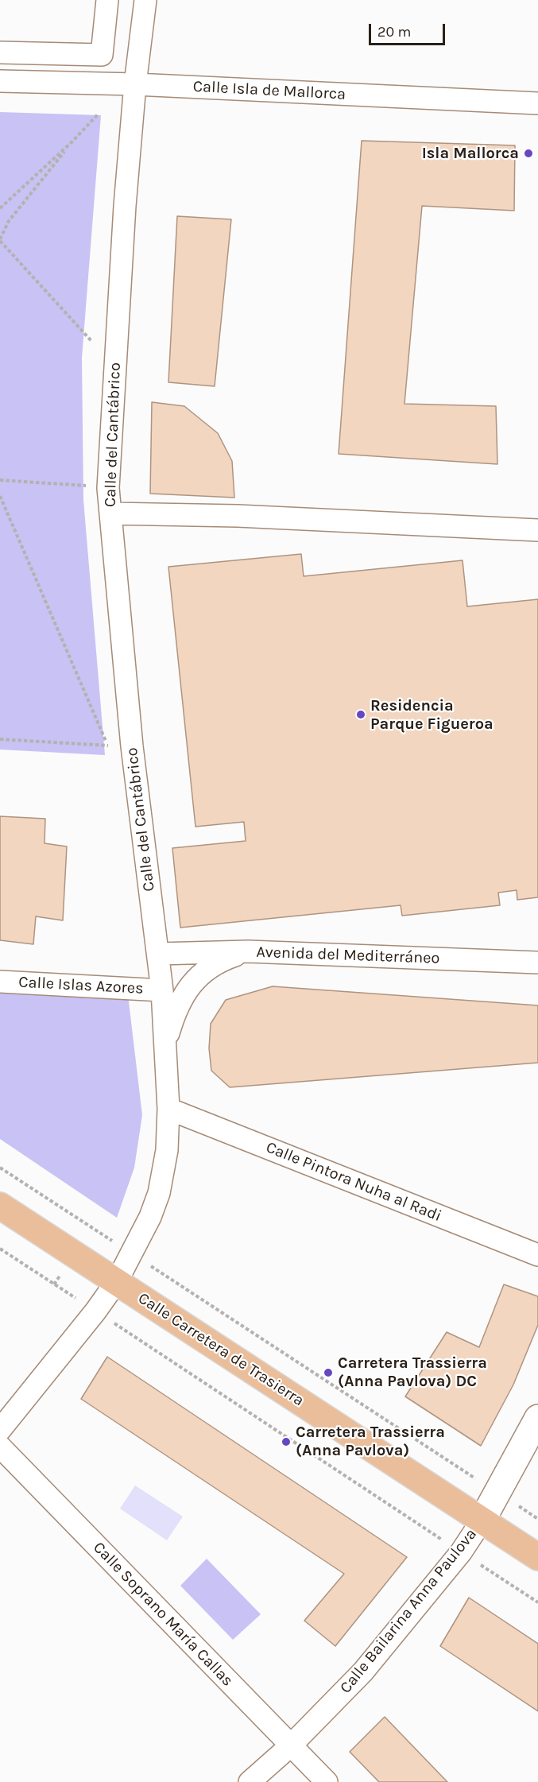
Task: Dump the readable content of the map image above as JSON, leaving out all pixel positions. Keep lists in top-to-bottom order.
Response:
{
  "streets": {
    "main road": ["Calle Carretera de Trasierra", "Calle Bailarina Anna Paulova"],
    "street": [
      "Calle Isla de Mallorca",
      "Calle del Cantábrico",
      "Avenida del Mediterráneo",
      "Calle Islas Azores",
      "Calle Pintora Nuha al Radi",
      "Calle Soprano María Callas"
    ]
  },
  "crossings": [
    ["Calle Isla de Mallorca", "Calle del Cantábrico"],
    ["Calle del Cantábrico", "Avenida del Mediterráneo"],
    ["Calle del Cantábrico", "Calle Islas Azores"],
    ["Calle del Cantábrico", "Calle Pintora Nuha al Radi"],
    ["Calle del Cantábrico", "Calle Carretera de Trasierra"],
    ["Calle Carretera de Trasierra", "Calle Bailarina Anna Paulova"],
    ["Calle Bailarina Anna Paulova", "Calle Soprano María Callas"]
  ],
  "places": [
    "Isla Mallorca",
    "Residencia Parque Figueroa",
    "Carretera Trassierra (Anna Pavlova) DC",
    "Carretera Trassierra (Anna Pavlova)"
  ],
  "scale_bar": "20 m"
}
